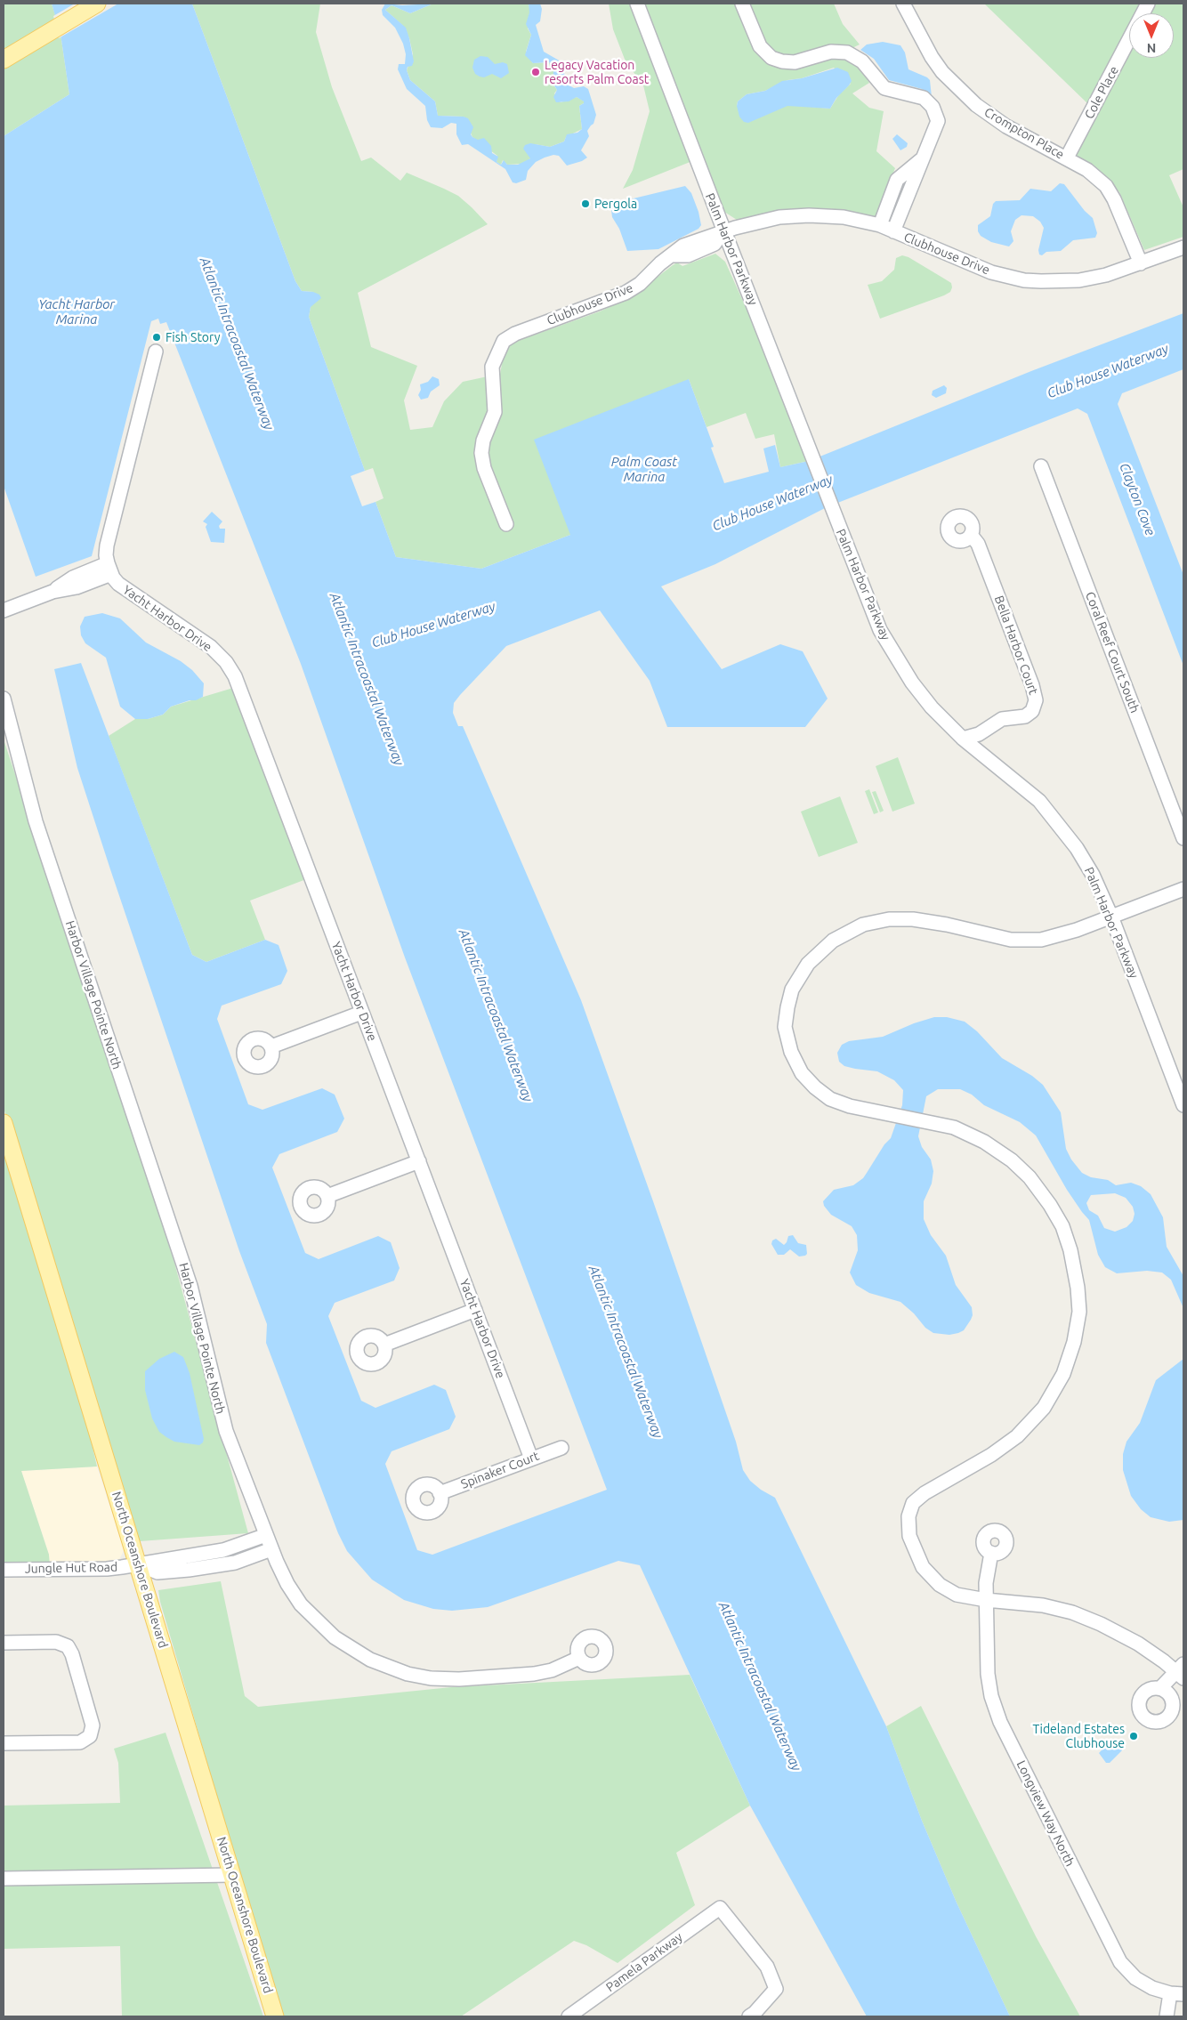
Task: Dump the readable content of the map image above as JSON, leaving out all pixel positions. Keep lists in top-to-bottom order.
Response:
{
  "streets": {
    "main road": ["North Oceanshore Boulevard"],
    "street": [
      "Cole Place",
      "Crompton Place",
      "Palm Harbor Parkway",
      "Clubhouse Drive",
      "Yacht Harbor Drive",
      "Bella Harbor Court",
      "Coral Reef Court South",
      "Harbor Village Pointe North",
      "Spinaker Court",
      "Jungle Hut Road",
      "Longview Way North",
      "Pamela Parkway"
    ]
  },
  "crossings": [
    ["Cole Place", "Crompton Place"],
    ["Crompton Place", "Clubhouse Drive"],
    ["Palm Harbor Parkway", "Clubhouse Drive"],
    ["Palm Harbor Parkway", "Bella Harbor Court"],
    ["Yacht Harbor Drive", "Spinaker Court"],
    ["Harbor Village Pointe North", "Jungle Hut Road"],
    ["Jungle Hut Road", "North Oceanshore Boulevard"]
  ],
  "water": [
    "Yacht Harbor Marina",
    "Atlantic Intracoastal Waterway",
    "Club House Waterway",
    "Palm Coast Marina",
    "Clayton Cove"
  ],
  "places": [
    "Legacy Vacation resorts Palm Coast",
    "Pergola",
    "Fish Story",
    "Tideland Estates Clubhouse"
  ],
  "north": "bottom"
}
